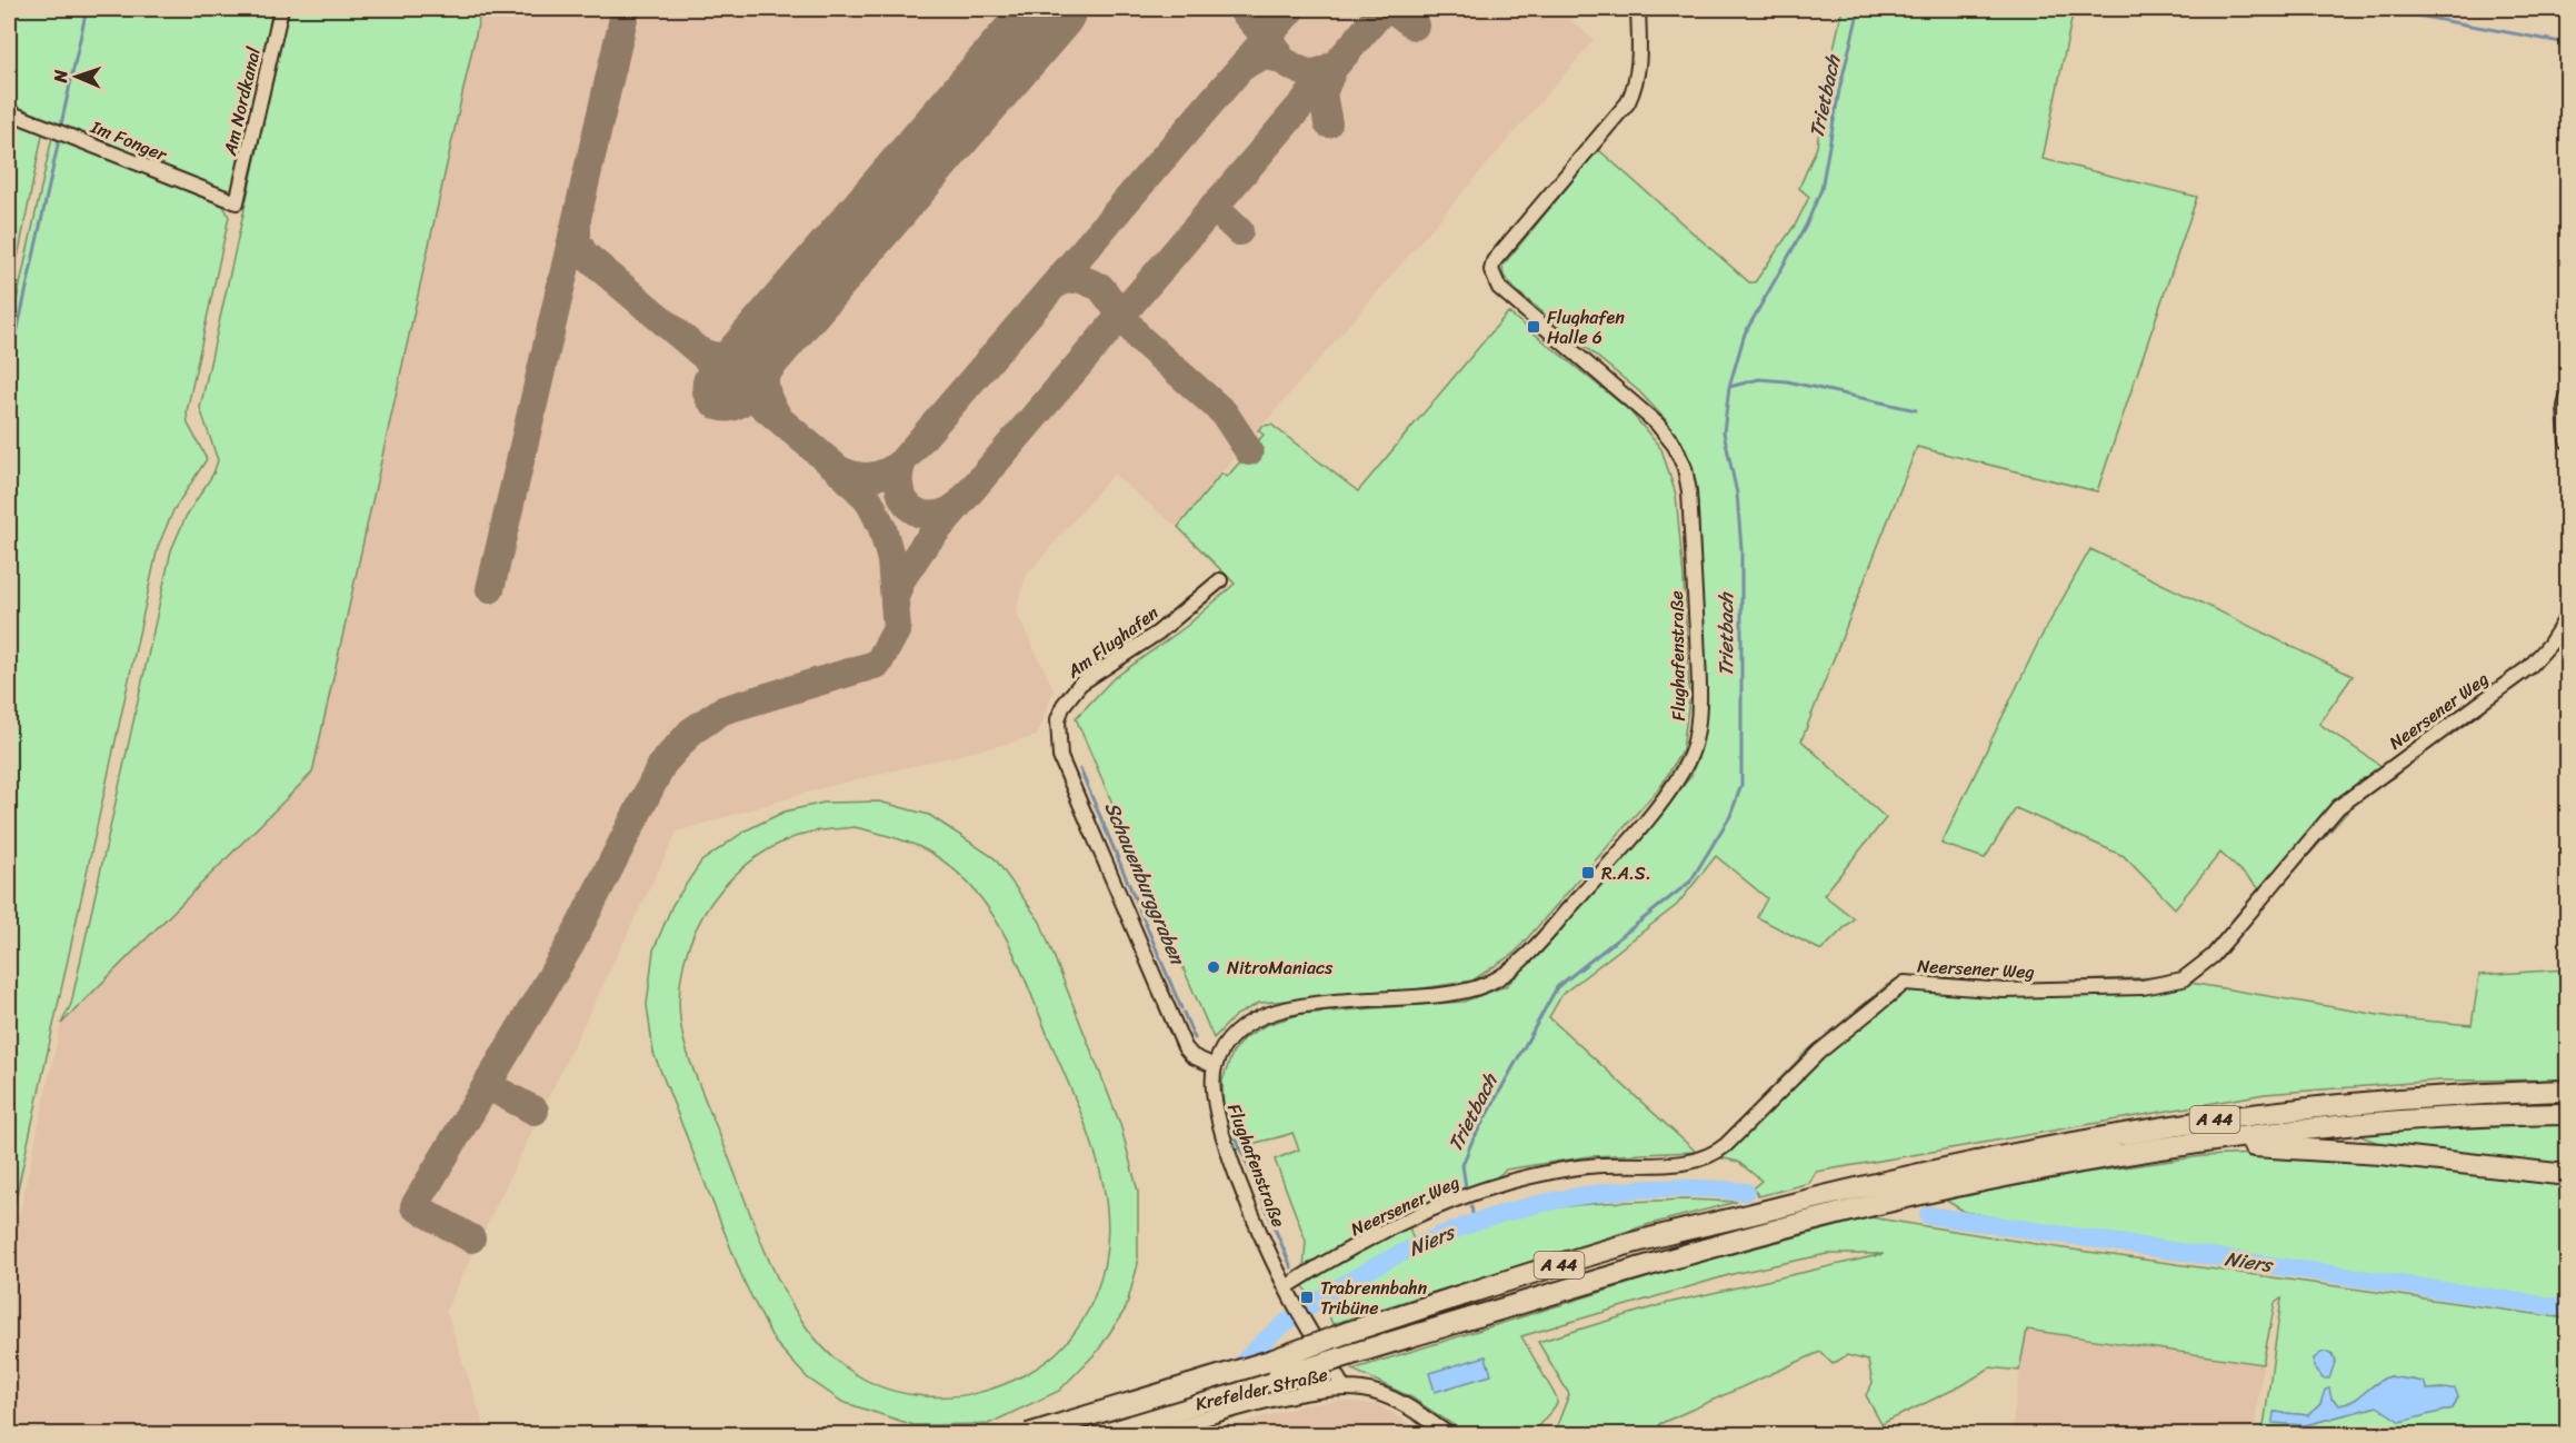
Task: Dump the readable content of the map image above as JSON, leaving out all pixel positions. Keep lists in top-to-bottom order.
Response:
{
  "streets": {
    "highway": ["A 44"],
    "street": [
      "Am Nordkanal",
      "Im Fonger",
      "Am Flughafen",
      "Flughafenstraße",
      "Neersener Weg",
      "Krefelder Straße"
    ]
  },
  "crossings": [
    ["Am Nordkanal", "Im Fonger"],
    ["Am Flughafen", "Flughafenstraße"],
    ["Flughafenstraße", "Neersener Weg"],
    ["Flughafenstraße", "Krefelder Straße"]
  ],
  "water": ["Trietbach", "Schauenburggraben", "Niers"],
  "places": {
    "transit": ["Flughafen Halle 6", "R.A.S.", "Trabrennbahn Tribüne"],
    "other": ["NitroManiacs"]
  },
  "north": "left"
}
